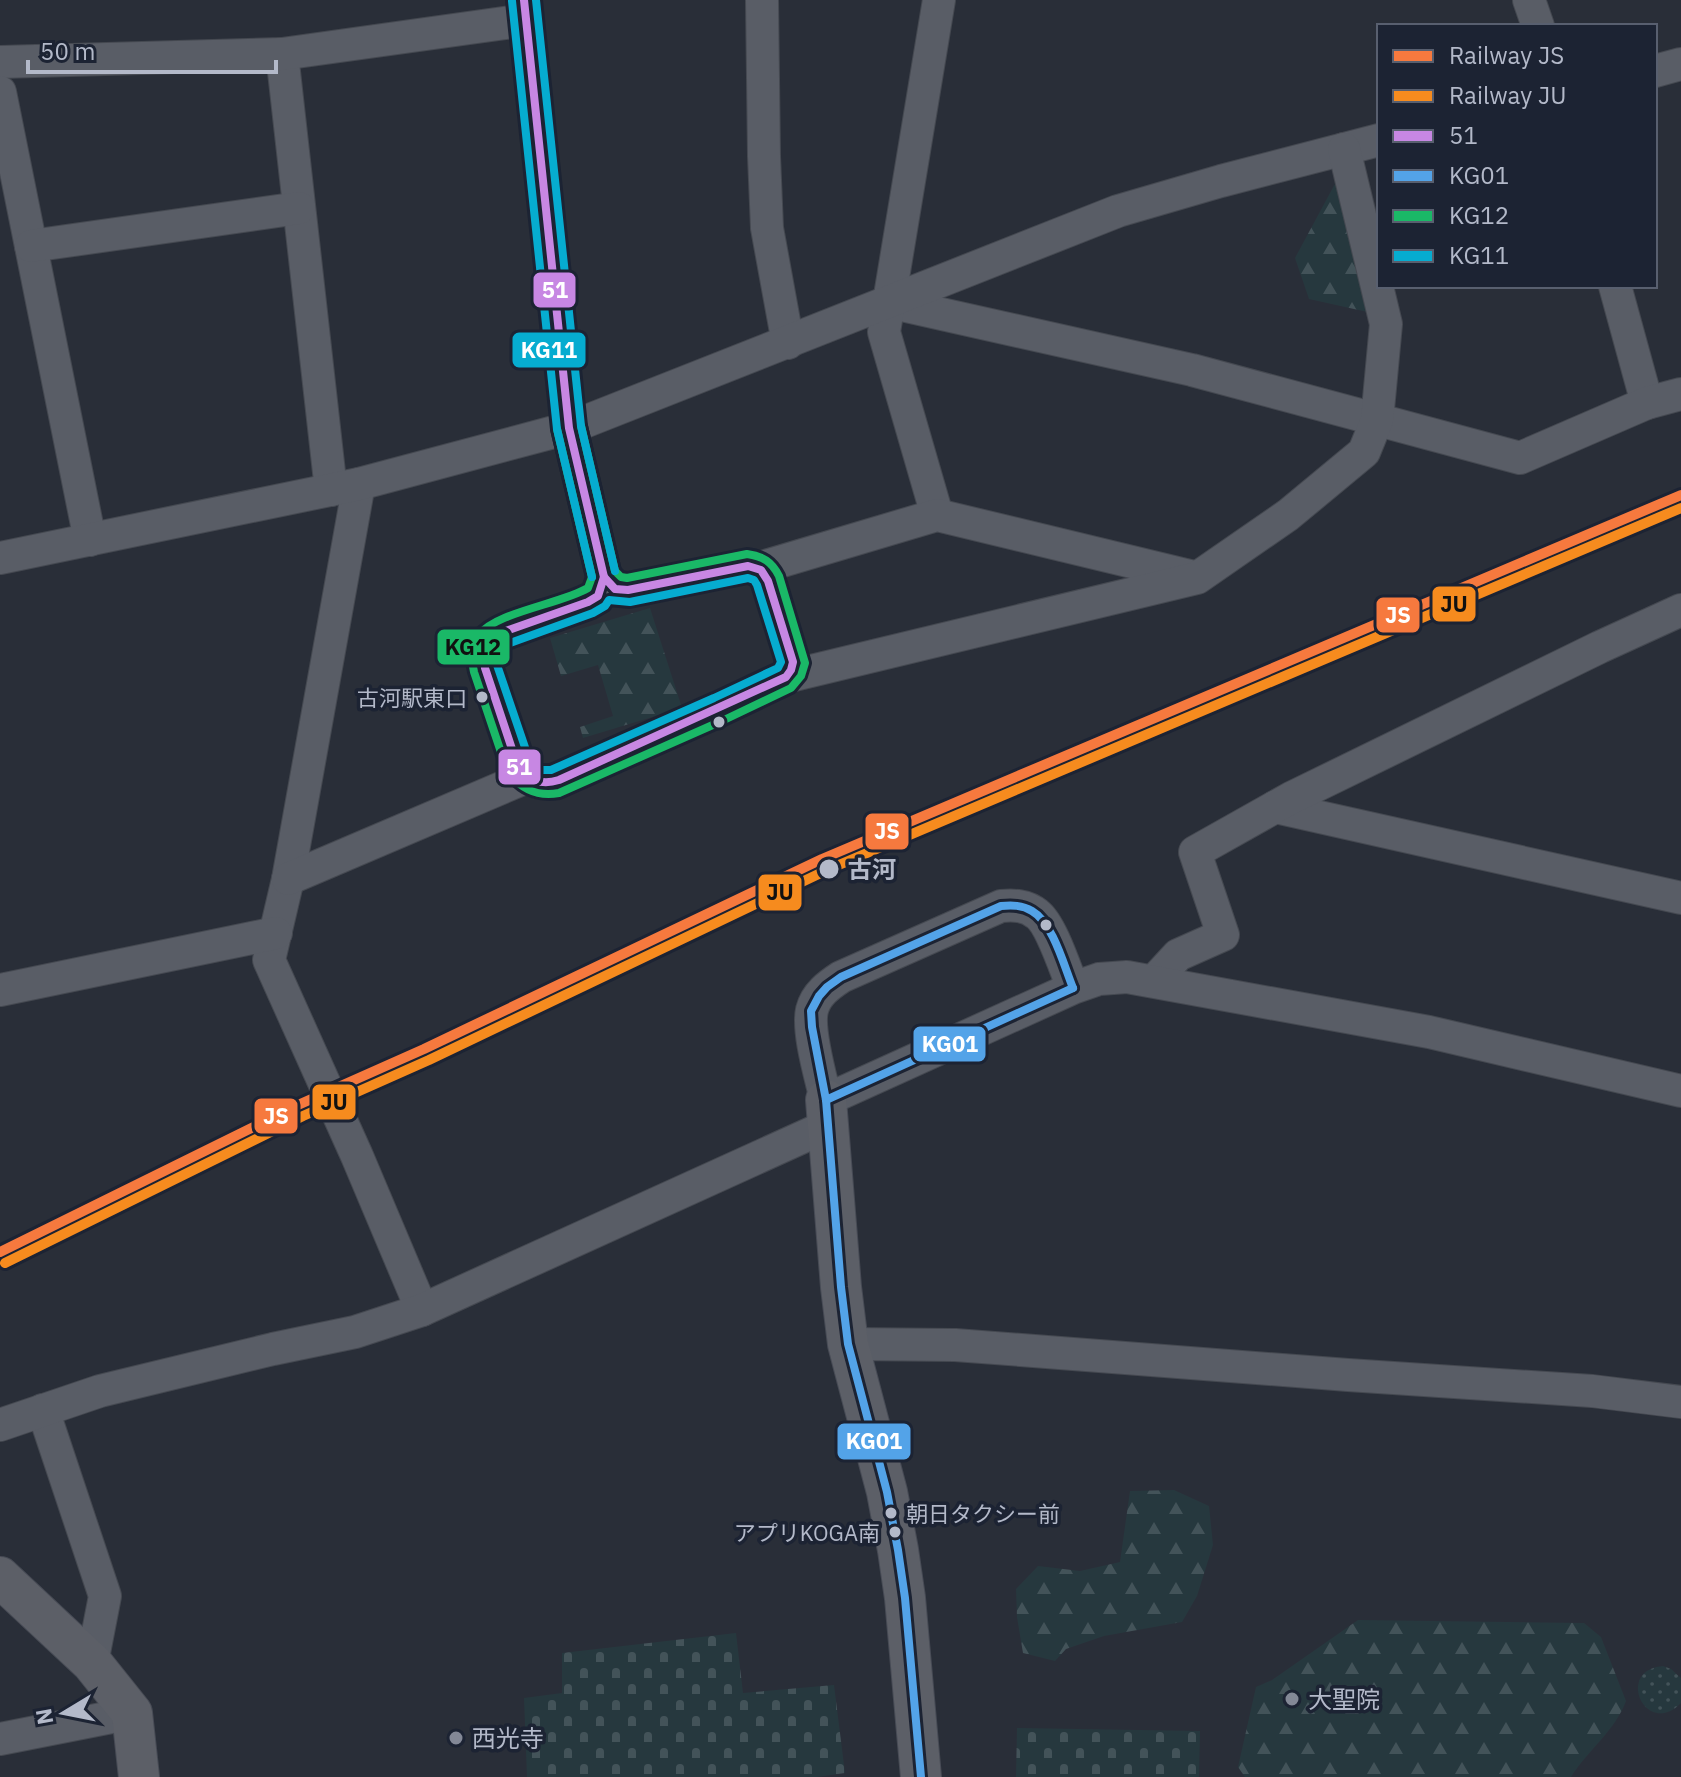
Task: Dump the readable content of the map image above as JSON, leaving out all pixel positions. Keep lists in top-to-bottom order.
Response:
{
  "places": [
    "古河駅東口",
    "古河",
    "朝日タクシー前",
    "アプリKOGA南",
    "大聖院",
    "西光寺"
  ],
  "lines": [
    "transit line 51",
    "transit line KG11",
    "transit line KG12",
    "rail line JS",
    "rail line JU",
    "transit line KG01"
  ],
  "legend": [
    "Railway JS",
    "Railway JU",
    "51",
    "KG01",
    "KG12",
    "KG11"
  ],
  "scale_bar": "50 m",
  "north": "left"
}
